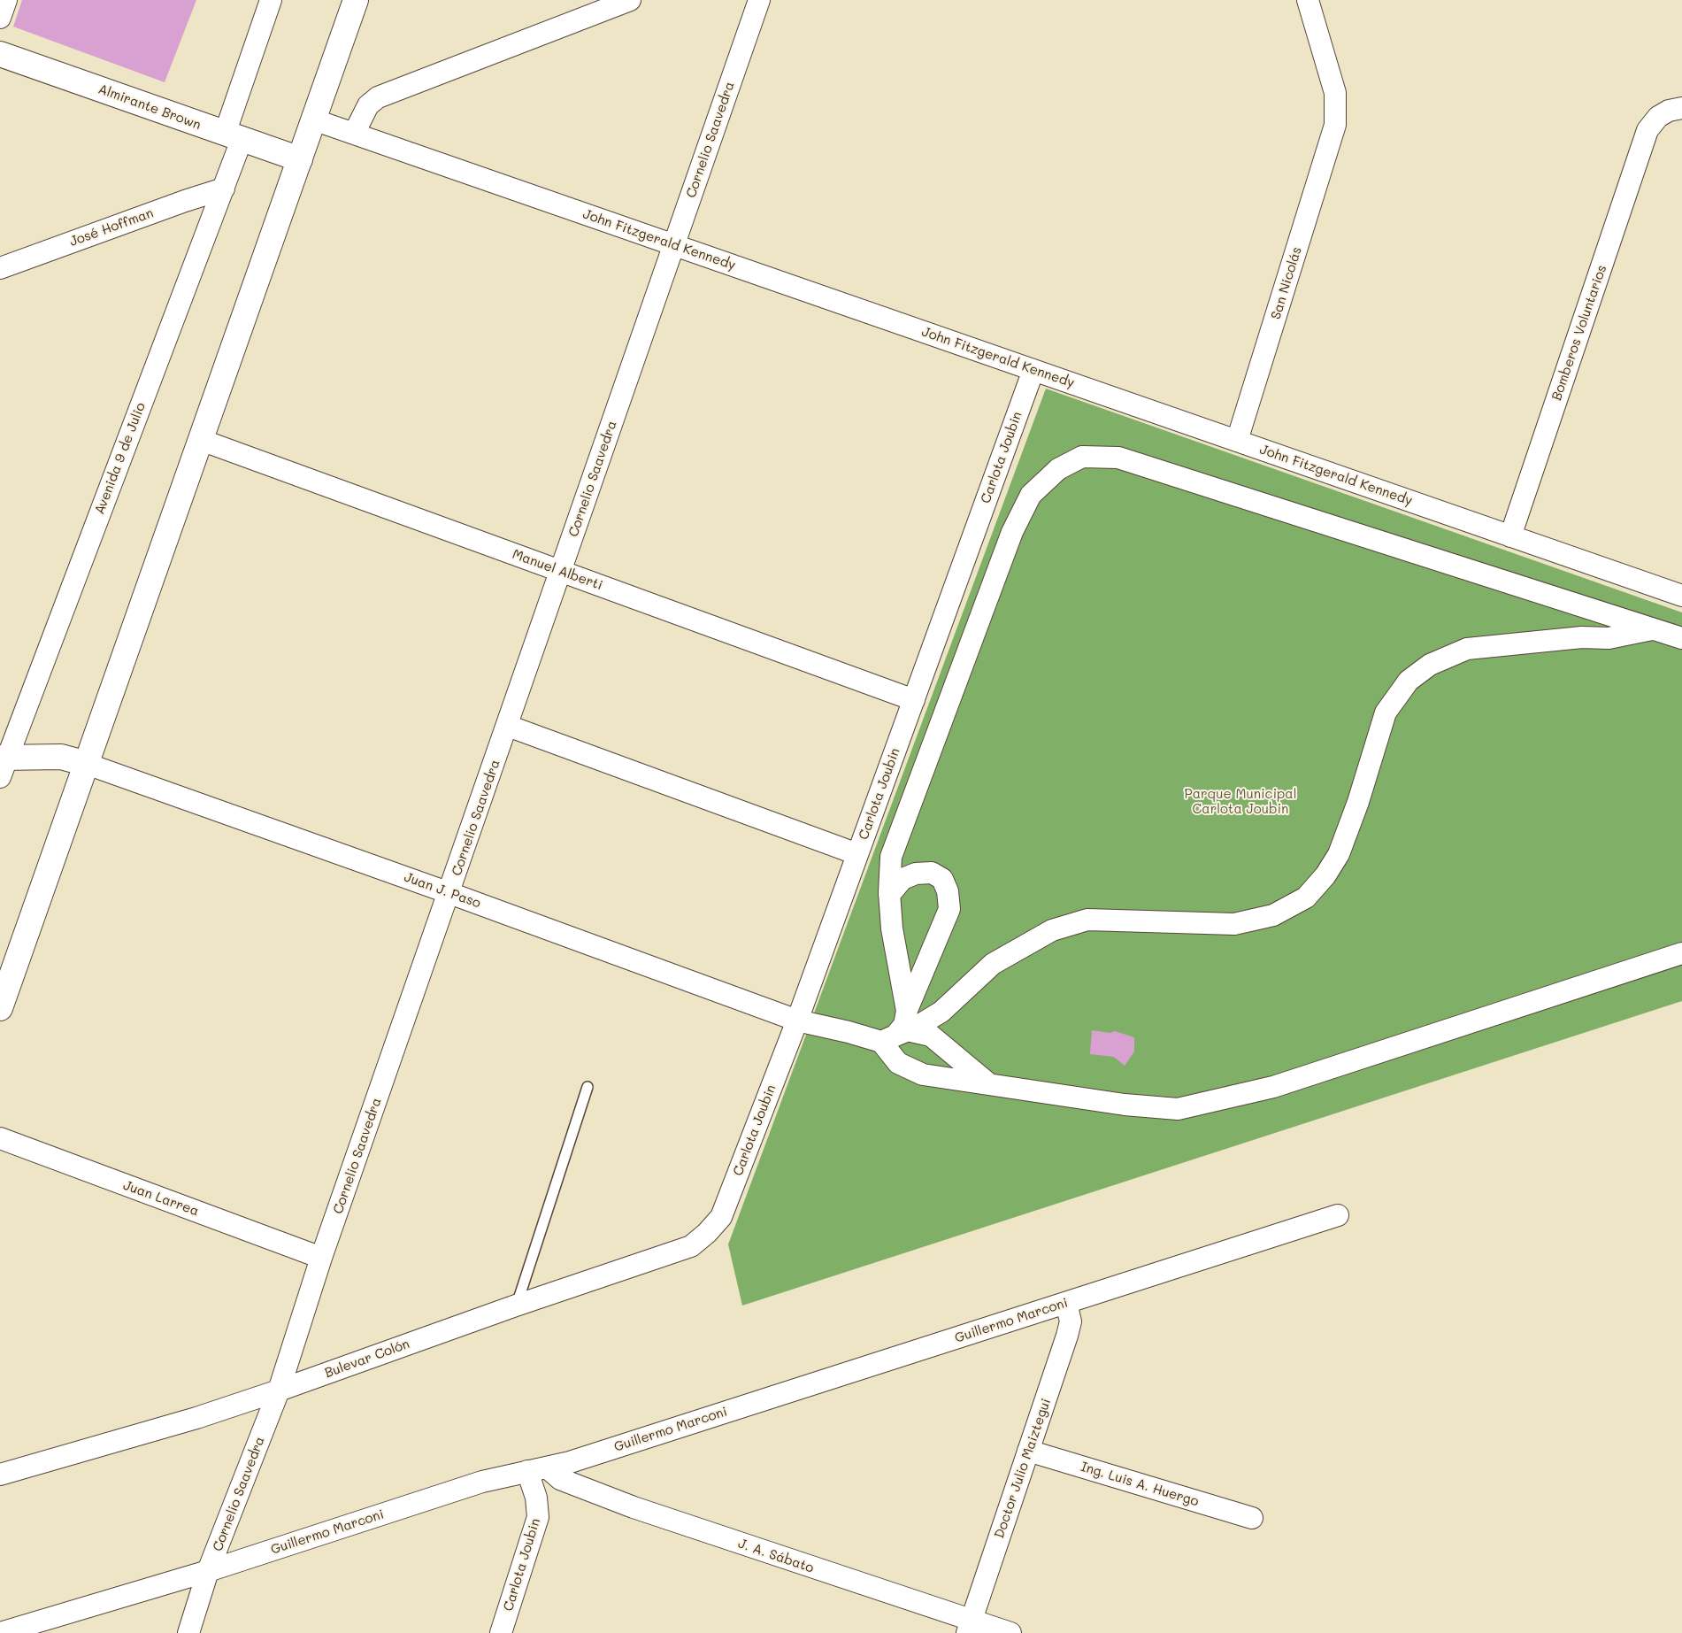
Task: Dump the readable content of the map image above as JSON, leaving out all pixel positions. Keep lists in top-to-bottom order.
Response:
{
  "streets": {
    "main road": ["Almirante Brown"],
    "street": [
      "Cornelio Saavedra",
      "José Hoffman",
      "John Fitzgerald Kennedy",
      "San Nicolás",
      "Bomberos Voluntarios",
      "Carlota Joubin",
      "Avenida 9 de Julio",
      "Manuel Alberti",
      "Juan J. Paso",
      "Juan Larrea",
      "Guillermo Marconi",
      "Bulevar Colón",
      "Doctor Julio Maiztegui",
      "Ing. Luis A. Huergo",
      "J. A. Sábato"
    ]
  },
  "crossings": [
    ["Almirante Brown", "Avenida 9 de Julio"],
    ["Cornelio Saavedra", "John Fitzgerald Kennedy"],
    ["Cornelio Saavedra", "Manuel Alberti"],
    ["Cornelio Saavedra", "Juan J. Paso"],
    ["Cornelio Saavedra", "Juan Larrea"],
    ["Cornelio Saavedra", "Guillermo Marconi"],
    ["Cornelio Saavedra", "Bulevar Colón"],
    ["José Hoffman", "Avenida 9 de Julio"],
    ["John Fitzgerald Kennedy", "San Nicolás"],
    ["John Fitzgerald Kennedy", "Bomberos Voluntarios"],
    ["John Fitzgerald Kennedy", "Carlota Joubin"],
    ["Carlota Joubin", "Manuel Alberti"],
    ["Carlota Joubin", "Juan J. Paso"],
    ["Carlota Joubin", "Guillermo Marconi"],
    ["Carlota Joubin", "Bulevar Colón"],
    ["Carlota Joubin", "J. A. Sábato"],
    ["Guillermo Marconi", "Doctor Julio Maiztegui"],
    ["Guillermo Marconi", "J. A. Sábato"],
    ["Doctor Julio Maiztegui", "Ing. Luis A. Huergo"],
    ["Doctor Julio Maiztegui", "J. A. Sábato"]
  ],
  "parks": ["Parque Municipal Carlota Joubin"]
}
